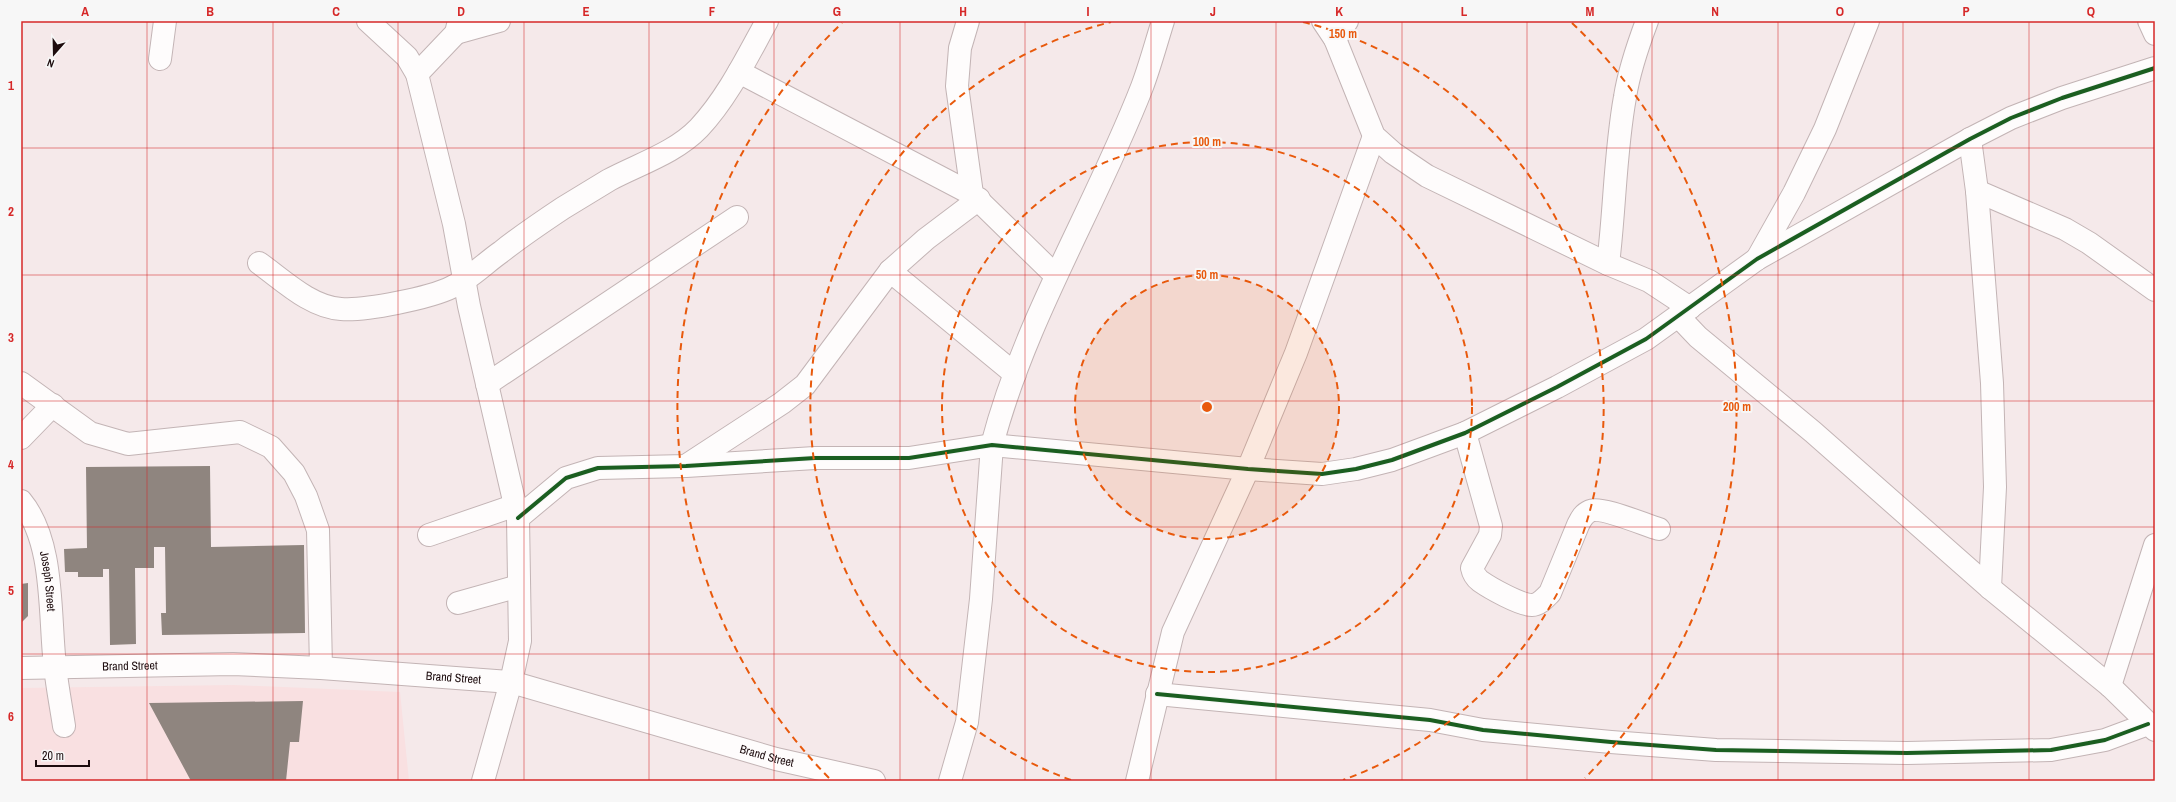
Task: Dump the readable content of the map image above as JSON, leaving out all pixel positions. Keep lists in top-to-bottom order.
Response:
{
  "streets": {
    "street": ["Joseph Street", "Brand Street"]
  },
  "crossings": [
    ["Joseph Street", "Brand Street"]
  ],
  "scale_bar": "20 m",
  "north": "bottom",
  "grid": {
    "columns": [
      "A",
      "B",
      "C",
      "D",
      "E",
      "F",
      "G",
      "H",
      "I",
      "J",
      "K",
      "L",
      "M",
      "N",
      "O",
      "P",
      "Q"
    ],
    "rows": [
      "1",
      "2",
      "3",
      "4",
      "5",
      "6"
    ]
  },
  "rings": [
    "150 m",
    "100 m",
    "50 m",
    "200 m"
  ]
}
